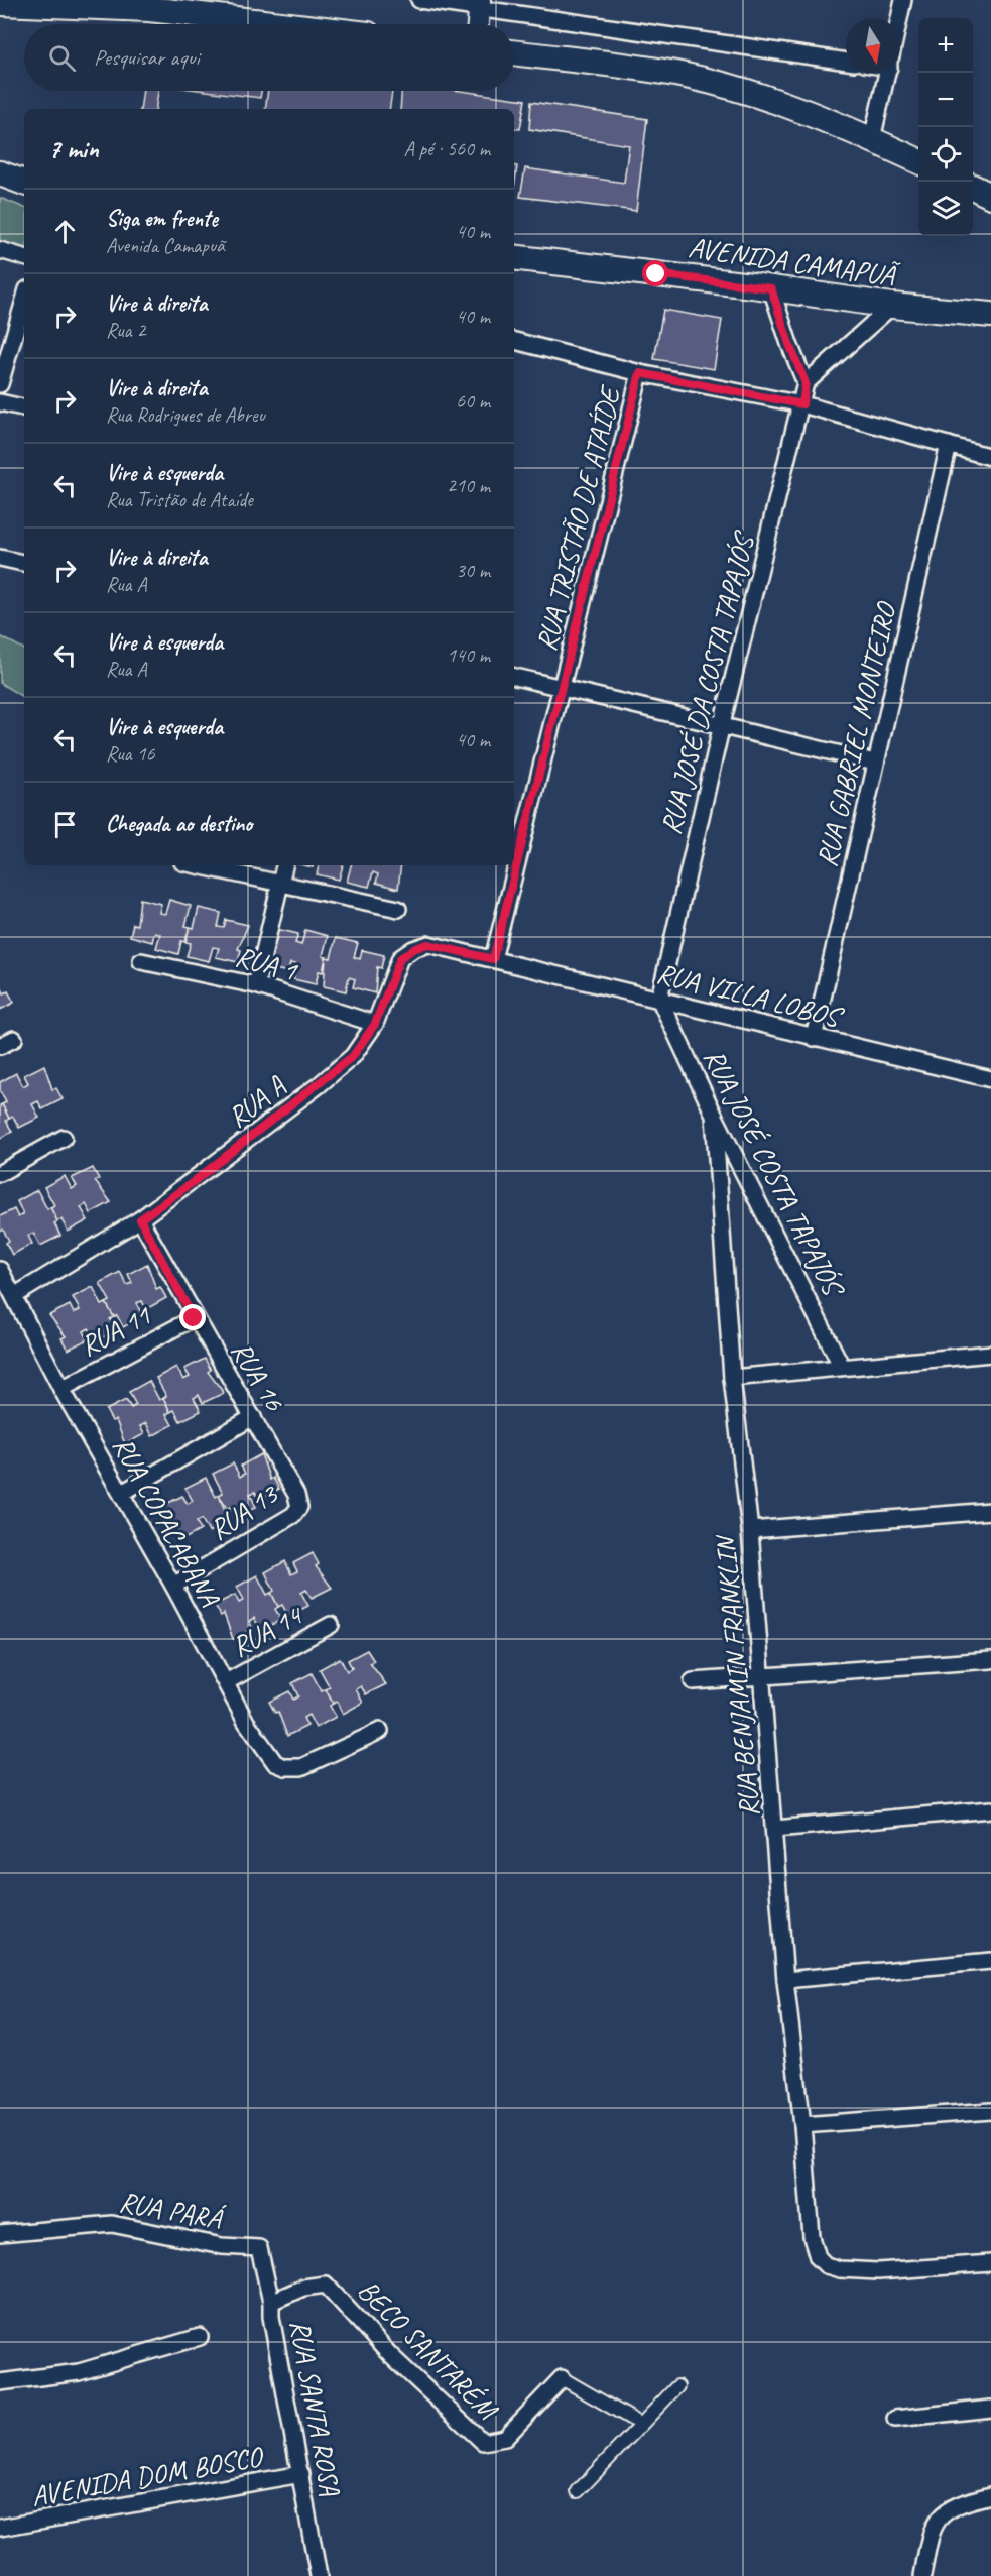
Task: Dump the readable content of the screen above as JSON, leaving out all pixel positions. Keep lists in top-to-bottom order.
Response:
{
  "streets": {
    "main road": ["AVENIDA CAMAPUÃ"],
    "street": [
      "RUA TRISTÃO DE ATAÍDE",
      "RUA JOSÉ DA COSTA TAPAJÓS",
      "RUA GABRIEL MONTEIRO",
      "RUA 1",
      "RUA VILLA LOBOS",
      "RUA A",
      "RUA JOSÉ COSTA TAPAJÓS",
      "RUA 11",
      "RUA 16",
      "RUA 13",
      "RUA COPACABANA",
      "RUA 14",
      "RUA BENJAMIN FRANKLIN",
      "RUA PARÁ",
      "BECO SANTARÉM",
      "RUA SANTA ROSA",
      "AVENIDA DOM BOSCO"
    ]
  },
  "crossings": [
    ["RUA TRISTÃO DE ATAÍDE", "RUA VILLA LOBOS"],
    ["RUA TRISTÃO DE ATAÍDE", "RUA A"],
    ["RUA JOSÉ DA COSTA TAPAJÓS", "RUA VILLA LOBOS"],
    ["RUA JOSÉ DA COSTA TAPAJÓS", "RUA JOSÉ COSTA TAPAJÓS"],
    ["RUA GABRIEL MONTEIRO", "RUA VILLA LOBOS"],
    ["RUA 1", "RUA A"],
    ["RUA VILLA LOBOS", "RUA A"],
    ["RUA VILLA LOBOS", "RUA JOSÉ COSTA TAPAJÓS"],
    ["RUA A", "RUA 16"],
    ["RUA A", "RUA COPACABANA"],
    ["RUA JOSÉ COSTA TAPAJÓS", "RUA BENJAMIN FRANKLIN"],
    ["RUA 11", "RUA 16"],
    ["RUA 11", "RUA COPACABANA"],
    ["RUA 16", "RUA 13"],
    ["RUA 13", "RUA COPACABANA"],
    ["RUA COPACABANA", "RUA 14"],
    ["RUA PARÁ", "RUA SANTA ROSA"],
    ["BECO SANTARÉM", "RUA SANTA ROSA"],
    ["RUA SANTA ROSA", "AVENIDA DOM BOSCO"]
  ],
  "north": "bottom",
  "page": {
    "map_buttons": ["+", "−"],
    "search": "Pesquisar aqui",
    "heading": ["7 min", "A pé · 560 m"],
    "list": [
      ["Siga em frente", "Avenida Camapuã", "40 m"],
      ["Vire à direita", "Rua 2", "40 m"],
      ["Vire à direita", "Rua Rodrigues de Abreu", "60 m"],
      ["Vire à esquerda", "Rua Tristão de Ataíde", "210 m"],
      ["Vire à direita", "Rua A", "30 m"],
      ["Vire à esquerda", "Rua A", "140 m"],
      ["Vire à esquerda", "Rua 16", "40 m"],
      "Chegada ao destino"
    ]
  }
}
